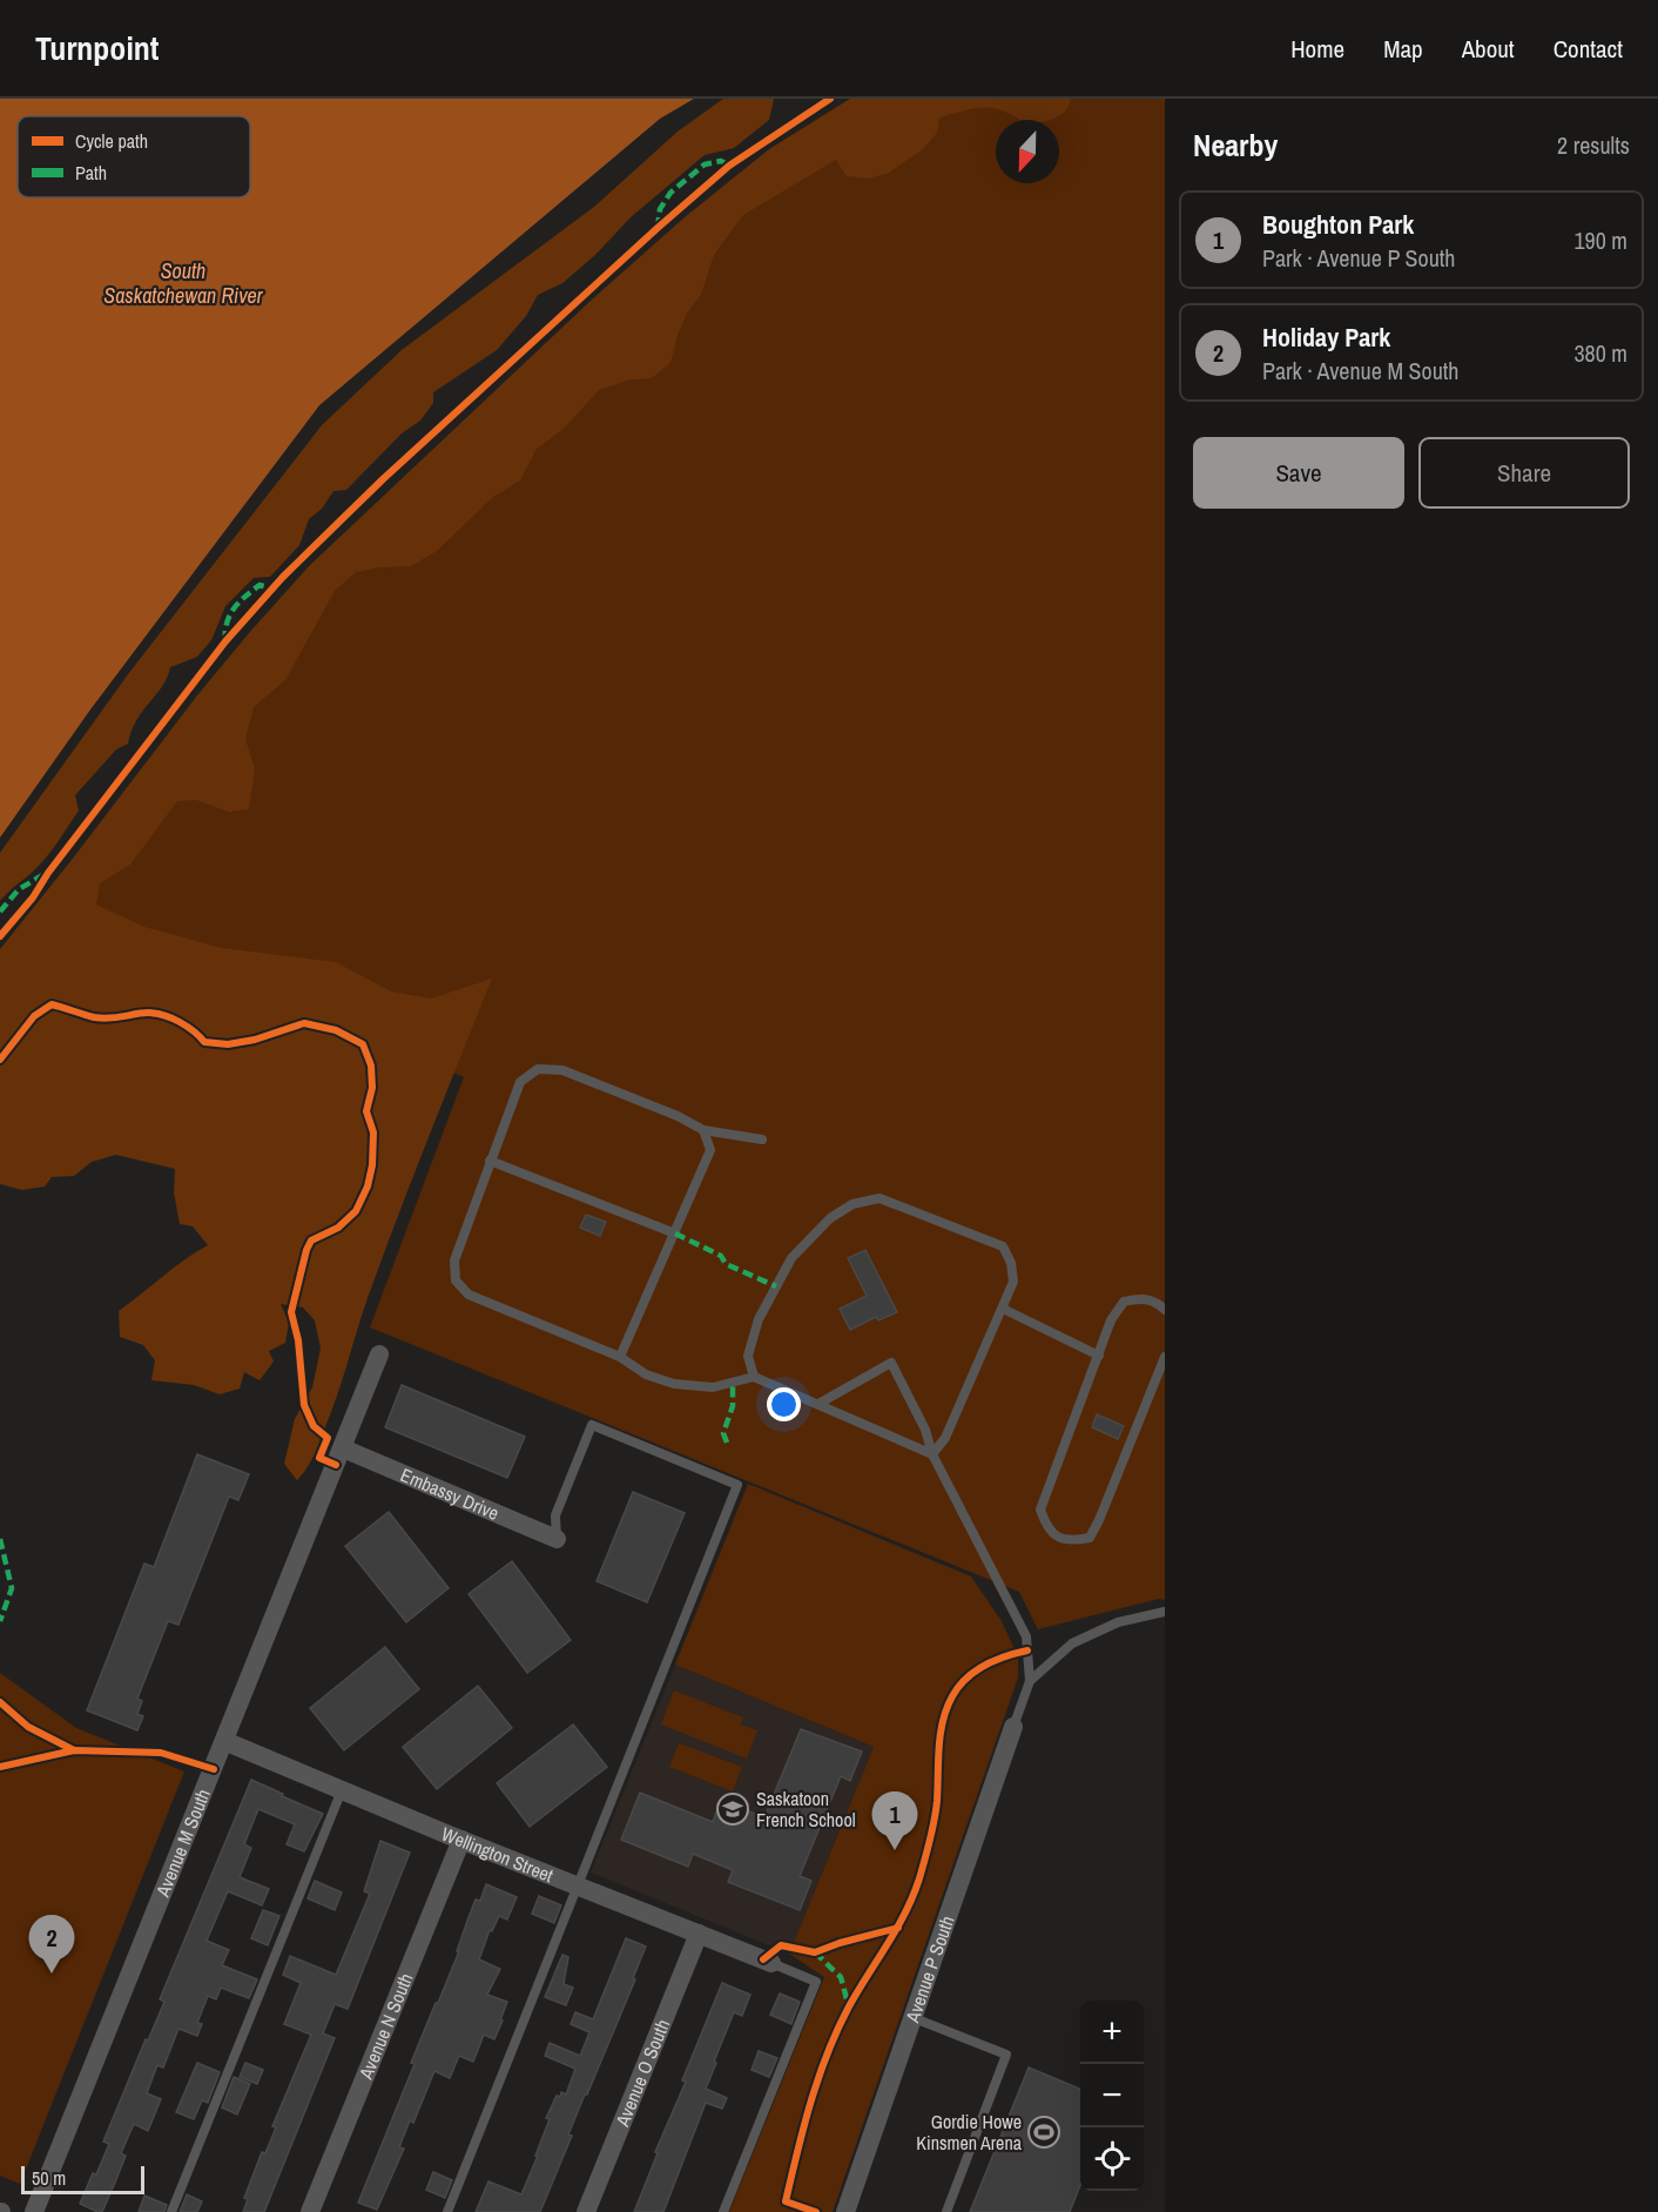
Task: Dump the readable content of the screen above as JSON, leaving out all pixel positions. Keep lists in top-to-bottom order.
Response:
{
  "streets": {
    "street": [
      "Embassy Drive",
      "Avenue M South",
      "Wellington Street",
      "Avenue P South",
      "Avenue N South",
      "Avenue O South"
    ]
  },
  "crossings": [
    ["Embassy Drive", "Avenue M South"],
    ["Avenue M South", "Wellington Street"],
    ["Wellington Street", "Avenue N South"],
    ["Wellington Street", "Avenue O South"]
  ],
  "water": ["South Saskatchewan River"],
  "places": {
    "school or university": ["Saskatoon French School"],
    "sports": ["Gordie Howe Kinsmen Arena"]
  },
  "legend": ["Cycle path", "Path"],
  "scale_bar": "50 m",
  "north": "bottom",
  "page": {
    "header": "Turnpoint",
    "nav": [
      "Home",
      "Map",
      "About",
      "Contact"
    ],
    "heading": ["Nearby", "2 results"],
    "list": [
      {
        "mark": "1",
        "name": "Boughton Park",
        "note": "Park · Avenue P South",
        "value": "190 m"
      },
      {
        "mark": "2",
        "name": "Holiday Park",
        "note": "Park · Avenue M South",
        "value": "380 m"
      }
    ],
    "buttons": ["Save", "Share"],
    "pins": ["1", "2"],
    "map_buttons": ["+", "−"],
    "scale": "50 m"
  }
}
